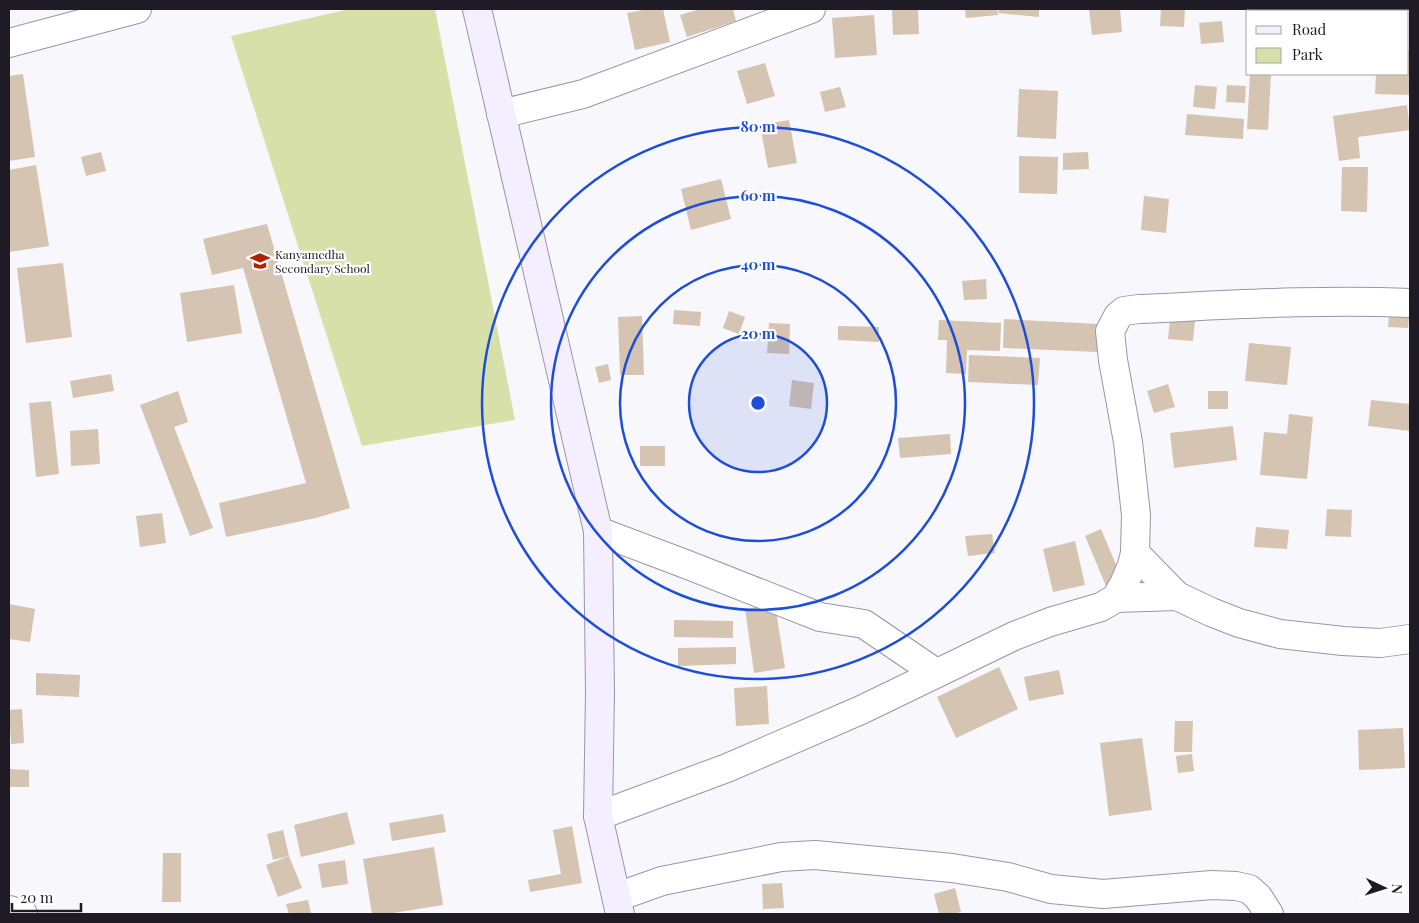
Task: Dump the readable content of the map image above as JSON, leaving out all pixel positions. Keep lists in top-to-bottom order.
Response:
{
  "places": {
    "school or university": ["Kanyamedha Secondary School"]
  },
  "legend": ["Road", "Park"],
  "scale_bar": "20 m",
  "north": "right",
  "rings": [
    "80 m",
    "60 m",
    "40 m",
    "20 m"
  ]
}
